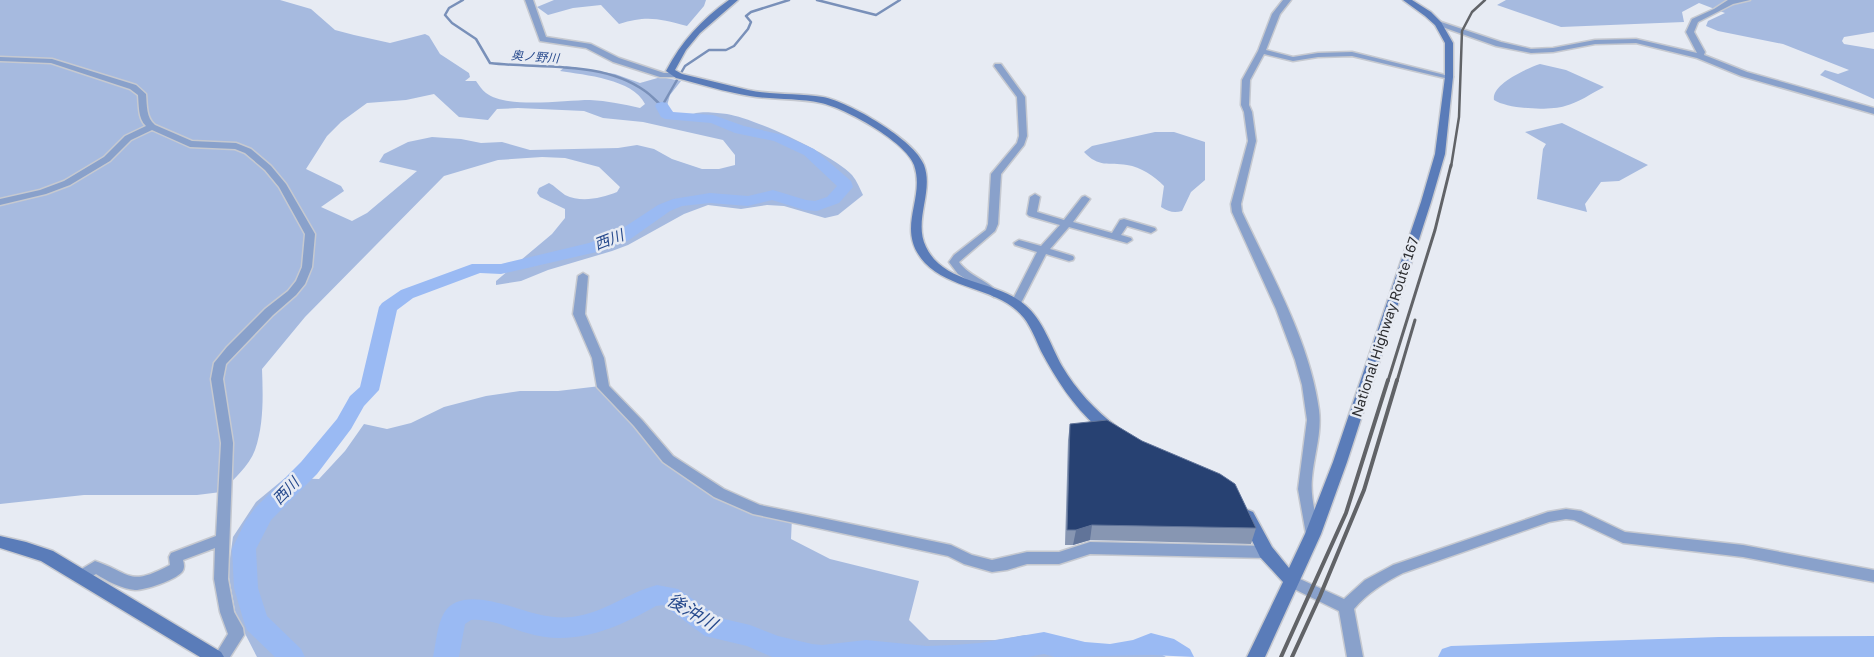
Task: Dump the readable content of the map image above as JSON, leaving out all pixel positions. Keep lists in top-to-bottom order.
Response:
{
  "streets": {
    "street": ["National Highway Route 167"]
  },
  "water": ["奥ノ野川", "西川", "後沖川"]
}
